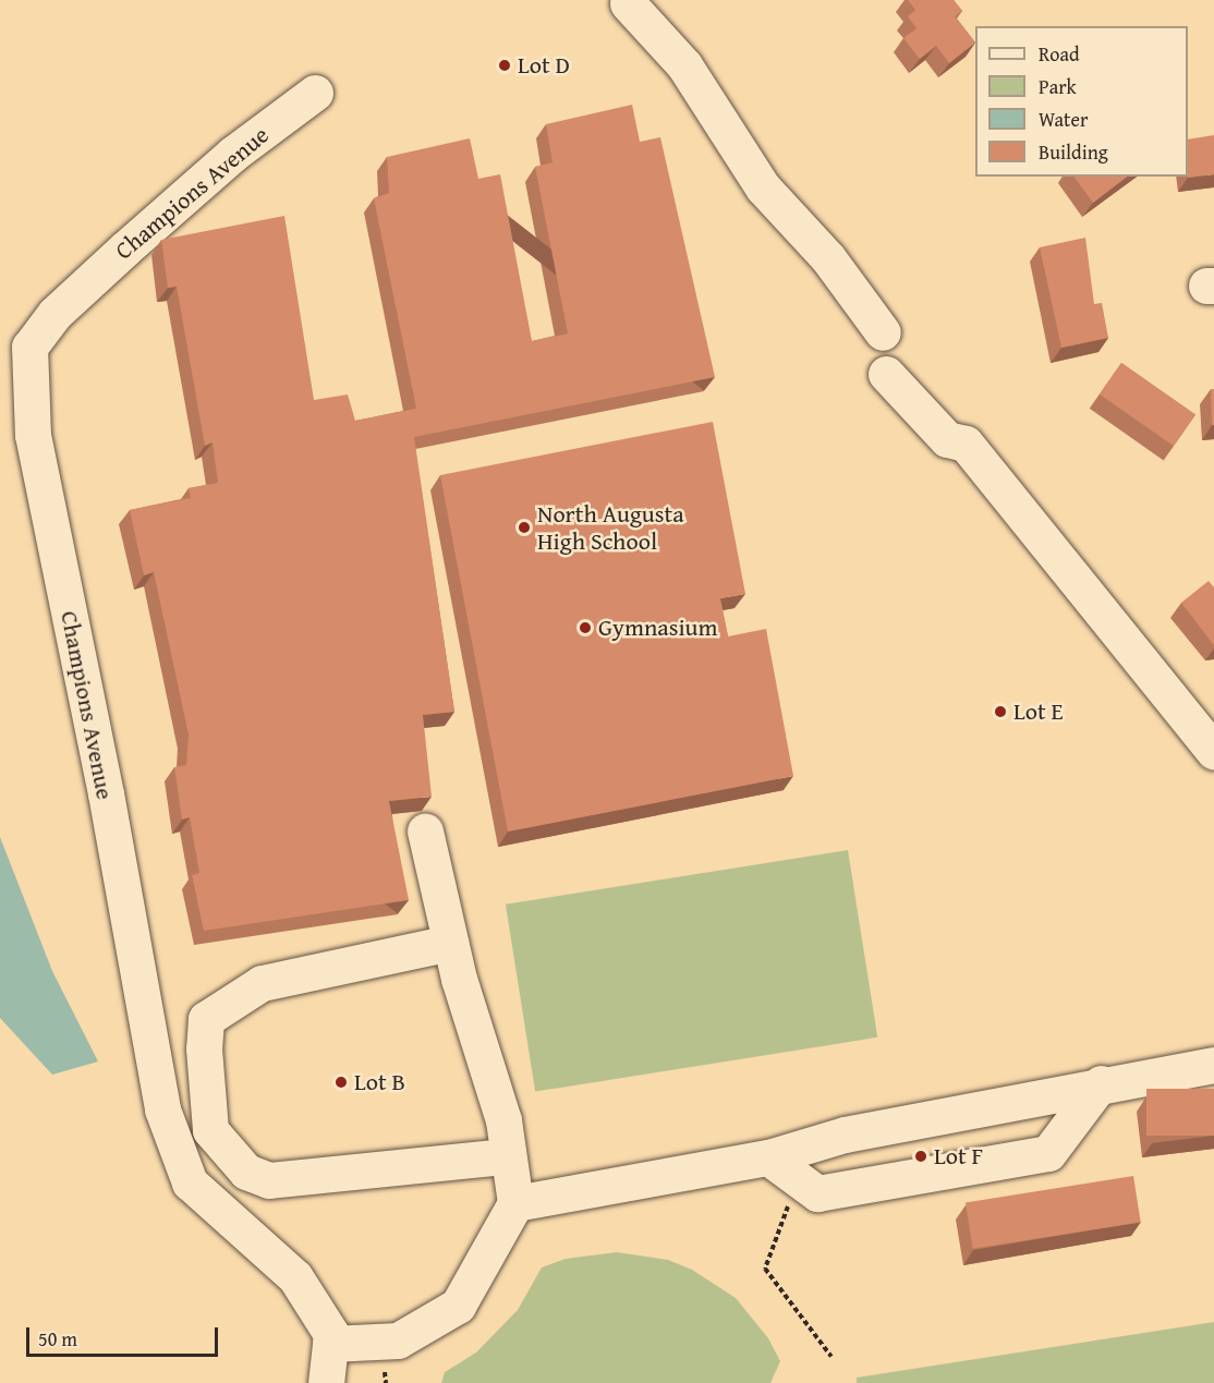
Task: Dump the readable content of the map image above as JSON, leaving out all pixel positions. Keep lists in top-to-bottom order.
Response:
{
  "streets": {
    "street": ["Champions Avenue"]
  },
  "places": [
    "Lot D",
    "North Augusta High School",
    "Gymnasium",
    "Lot E",
    "Lot B",
    "Lot F"
  ],
  "legend": [
    "Road",
    "Park",
    "Water",
    "Building"
  ],
  "scale_bar": "50 m"
}
